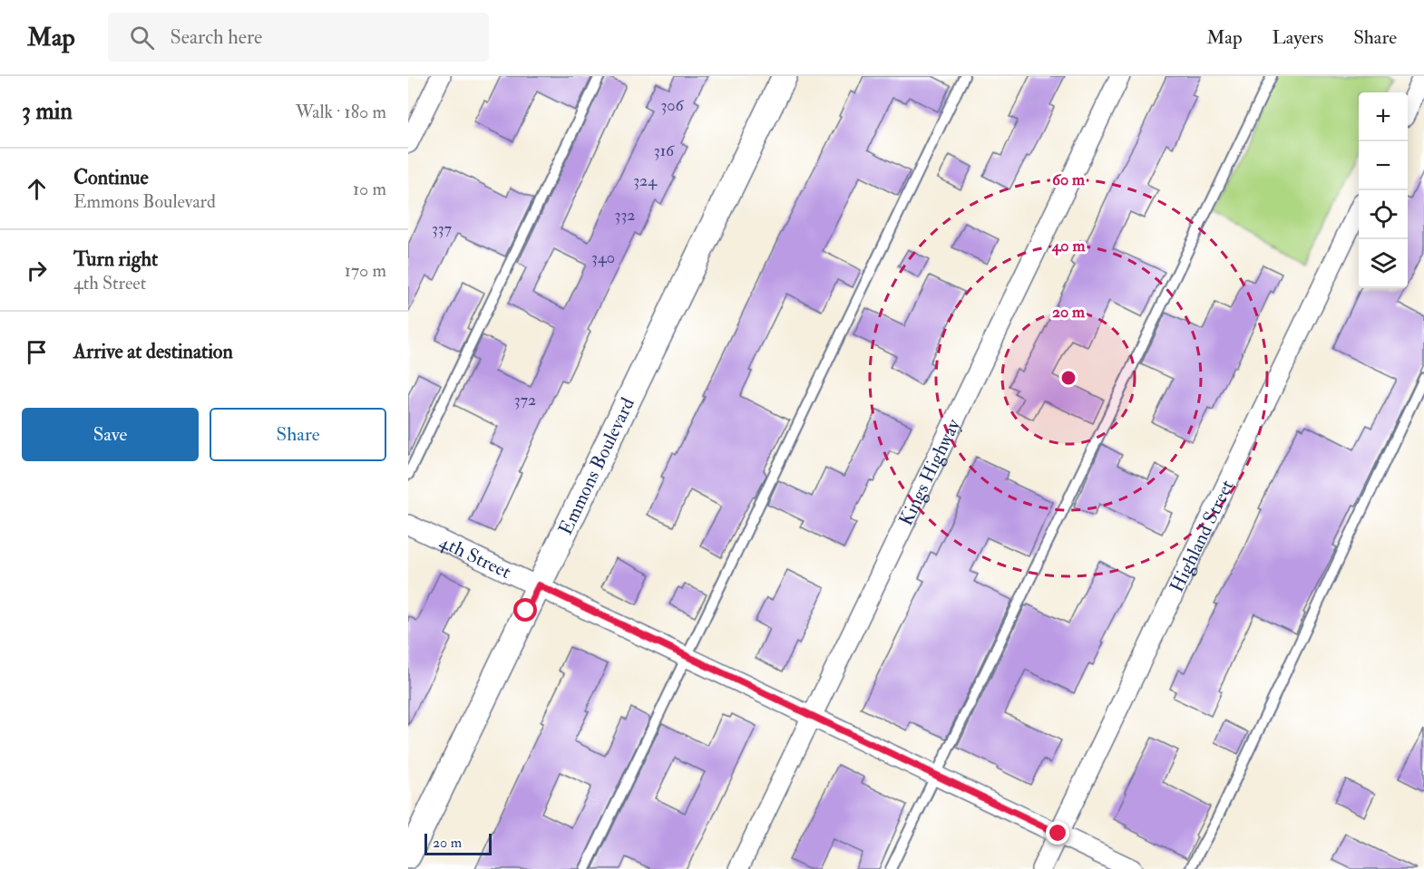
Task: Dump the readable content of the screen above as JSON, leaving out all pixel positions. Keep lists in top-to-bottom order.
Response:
{
  "streets": {
    "street": [
      "Emmons Boulevard",
      "Kings Highway",
      "Highland Street",
      "4th Street"
    ]
  },
  "crossings": [
    ["Emmons Boulevard", "4th Street"],
    ["Kings Highway", "4th Street"],
    ["Highland Street", "4th Street"]
  ],
  "house_numbers": [
    "306",
    "316",
    "324",
    "332",
    "337",
    "340",
    "372"
  ],
  "scale_bar": "20 m",
  "page": {
    "header": "Map",
    "search": "Search here",
    "nav": ["Map", "Layers", "Share"],
    "heading": ["3 min", "Walk · 180 m"],
    "map_buttons": ["+", "−"],
    "list": [
      ["Continue", "Emmons Boulevard", "10 m"],
      ["Turn right", "4th Street", "170 m"],
      "Arrive at destination"
    ],
    "buttons": ["Save", "Share"],
    "scale": "20 m"
  },
  "rings": ["60 m", "40 m", "20 m"]
}
